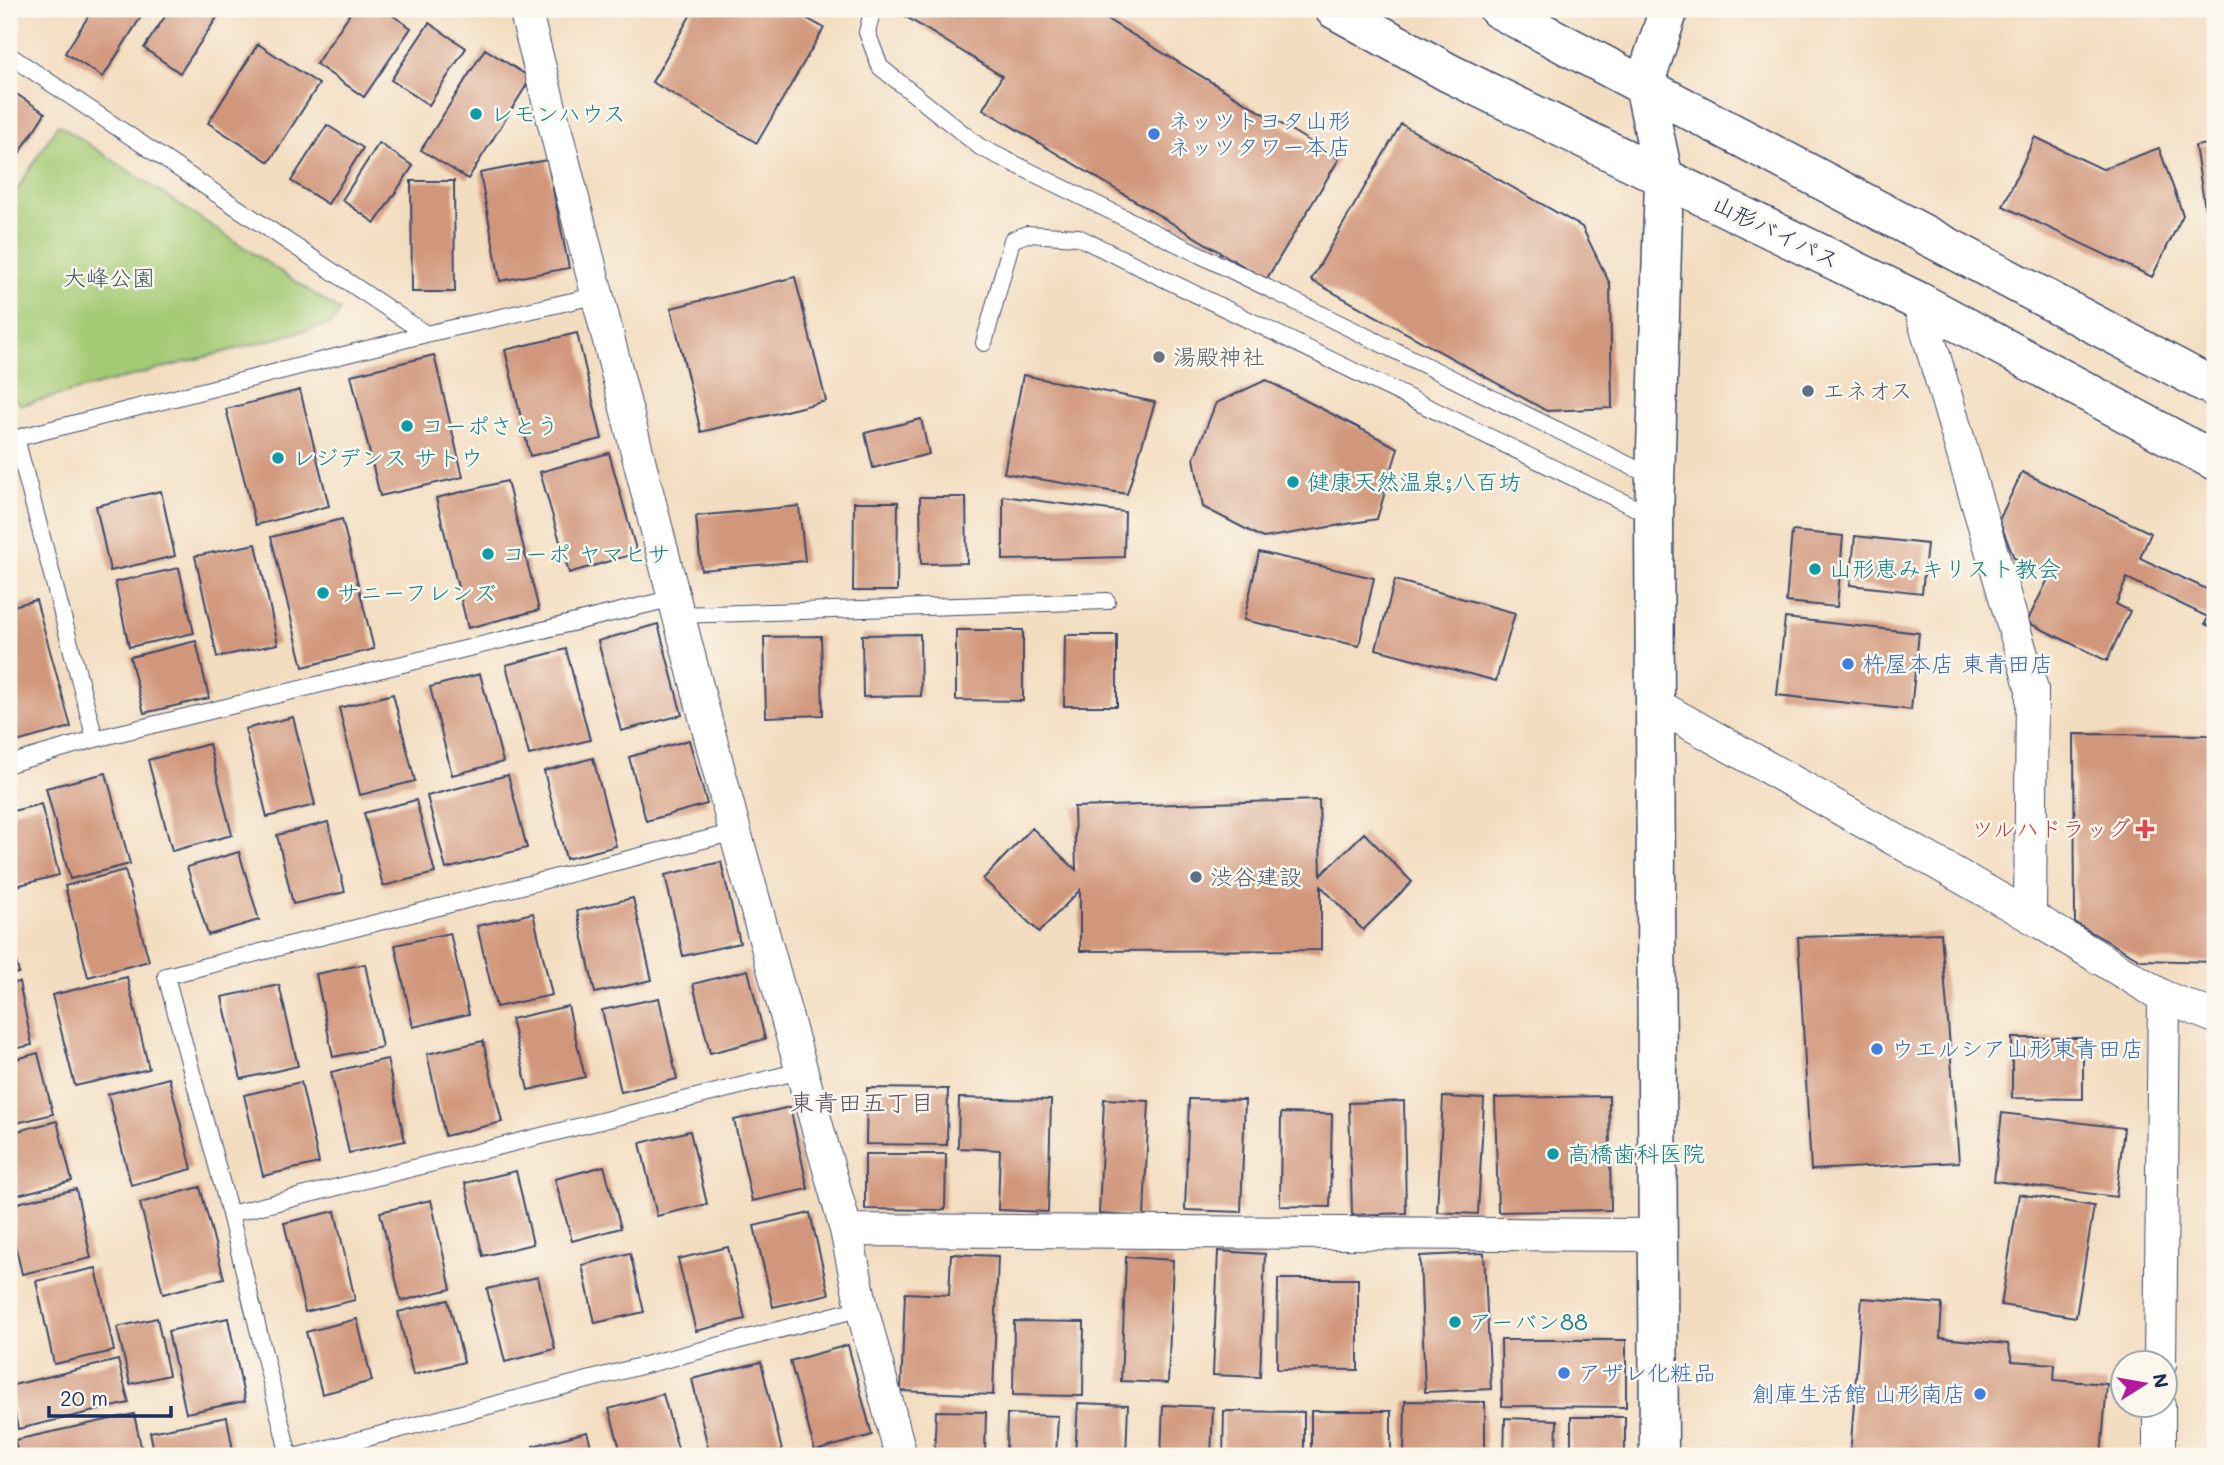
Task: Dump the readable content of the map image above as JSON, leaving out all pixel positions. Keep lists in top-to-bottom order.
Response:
{
  "streets": {
    "main road": ["山形バイパス"]
  },
  "districts": ["東青田五丁目"],
  "parks": ["大峰公園"],
  "places": {
    "other": [
      "レモンハウス",
      "ネッツトヨタ山形 ネッツタワー本店",
      "湯殿神社",
      "エネオス",
      "コーポさとう",
      "レジデンス サトウ",
      "健康天然温泉;八百坊",
      "コーポ ヤマヒサ",
      "山形恵みキリスト教会",
      "サニーフレンズ",
      "杵屋本店 東青田店",
      "渋谷建設",
      "ウエルシア山形東青田店",
      "高橋歯科医院",
      "アーバン88",
      "アザレ化粧品",
      "創庫生活館 山形南店"
    ],
    "health": ["ツルハドラッグ"]
  },
  "scale_bar": "20 m",
  "north": "right"
}
